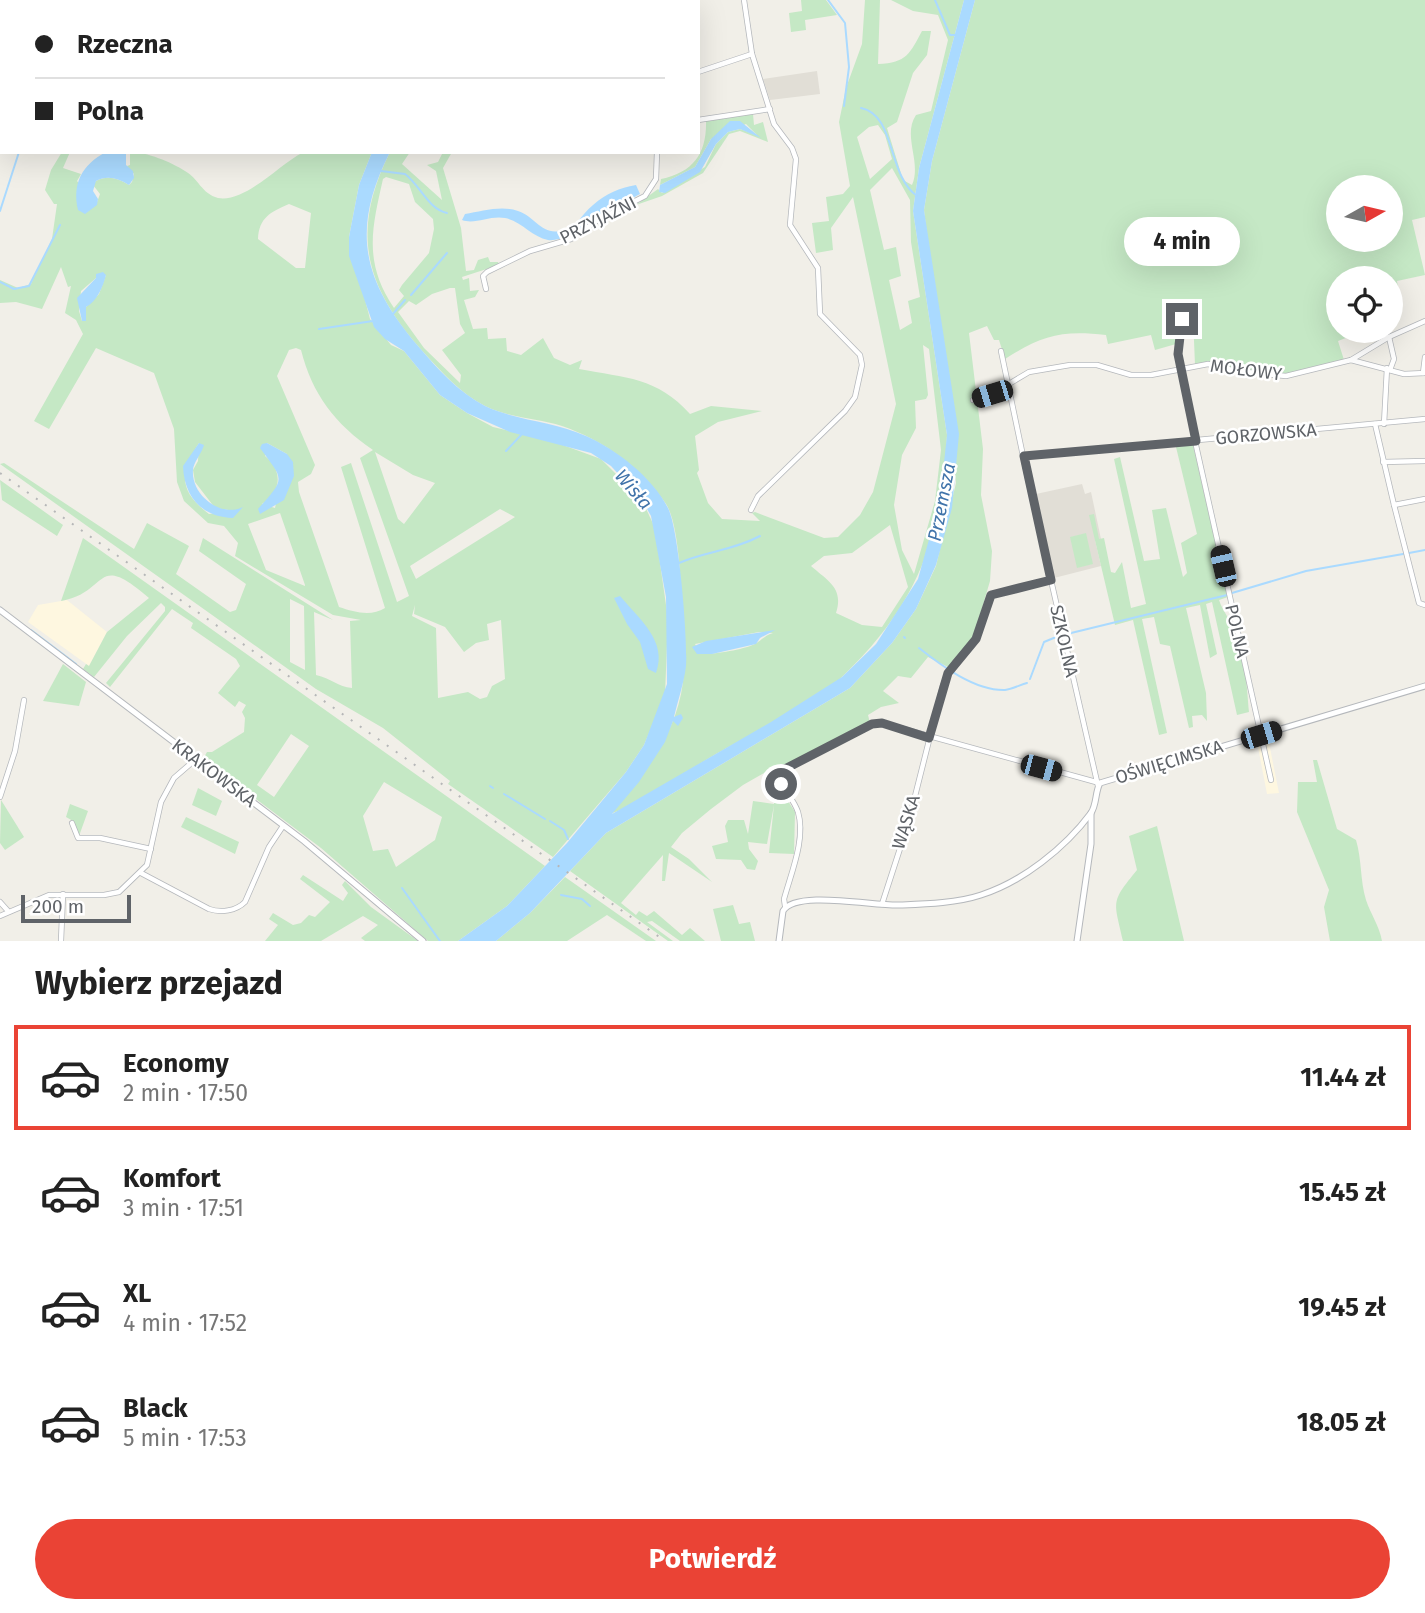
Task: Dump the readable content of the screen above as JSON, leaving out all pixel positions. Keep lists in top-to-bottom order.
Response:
{
  "streets": {
    "street": [
      "PRZYJAŹNI",
      "MOŁOWY",
      "GORZOWSKA",
      "POLNA",
      "SZKOLNA",
      "OŚWIĘCIMSKA",
      "KRAKOWSKA",
      "WĄSKA"
    ]
  },
  "crossings": [
    ["MOŁOWY", "POLNA"],
    ["MOŁOWY", "SZKOLNA"],
    ["GORZOWSKA", "POLNA"],
    ["GORZOWSKA", "SZKOLNA"],
    ["POLNA", "OŚWIĘCIMSKA"],
    ["SZKOLNA", "OŚWIĘCIMSKA"],
    ["SZKOLNA", "WĄSKA"]
  ],
  "water": ["Wisła", "Przemsza"],
  "scale_bar": "200 m",
  "north": "right",
  "page": {
    "banner": ["Rzeczna", "Polna"],
    "bubble": "4 min",
    "scale": "200 m",
    "heading": "Wybierz przejazd",
    "list": [
      {
        "name": "Economy",
        "note": "2 min · 17:50",
        "value": "11.44 zł"
      },
      {
        "name": "Komfort",
        "note": "3 min · 17:51",
        "value": "15.45 zł"
      },
      {
        "name": "XL",
        "note": "4 min · 17:52",
        "value": "19.45 zł"
      },
      {
        "name": "Black",
        "note": "5 min · 17:53",
        "value": "18.05 zł"
      }
    ],
    "buttons": "Potwierdź"
  }
}
